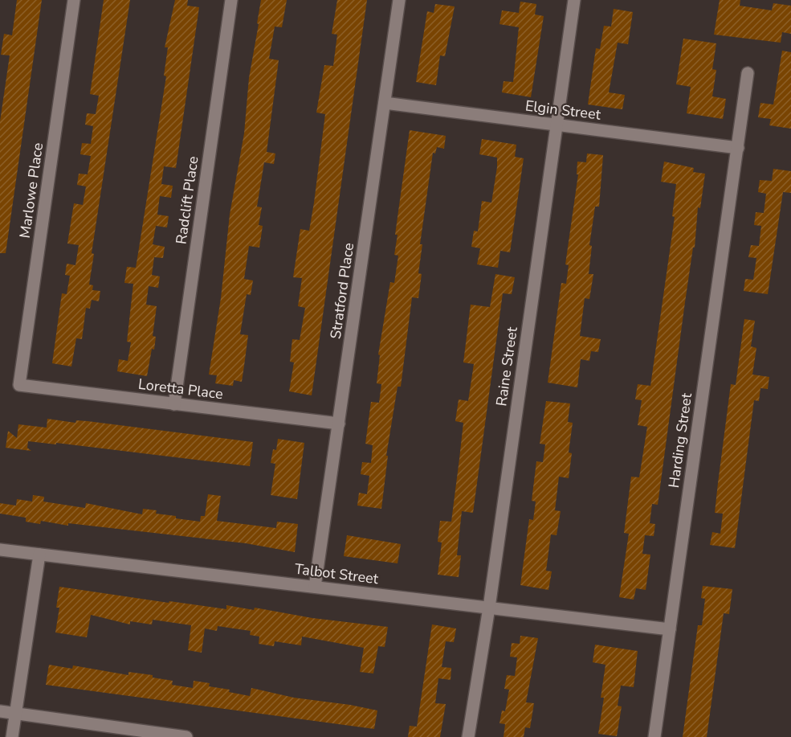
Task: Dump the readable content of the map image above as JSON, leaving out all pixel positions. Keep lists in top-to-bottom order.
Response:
{
  "streets": {
    "street": [
      "Elgin Street",
      "Marlowe Place",
      "Radclift Place",
      "Stratford Place",
      "Raine Street",
      "Loretta Place",
      "Harding Street",
      "Talbot Street"
    ]
  },
  "crossings": [
    ["Elgin Street", "Stratford Place"],
    ["Elgin Street", "Raine Street"],
    ["Elgin Street", "Harding Street"],
    ["Marlowe Place", "Loretta Place"],
    ["Radclift Place", "Loretta Place"],
    ["Stratford Place", "Loretta Place"],
    ["Stratford Place", "Talbot Street"],
    ["Raine Street", "Talbot Street"],
    ["Harding Street", "Talbot Street"]
  ]
}
